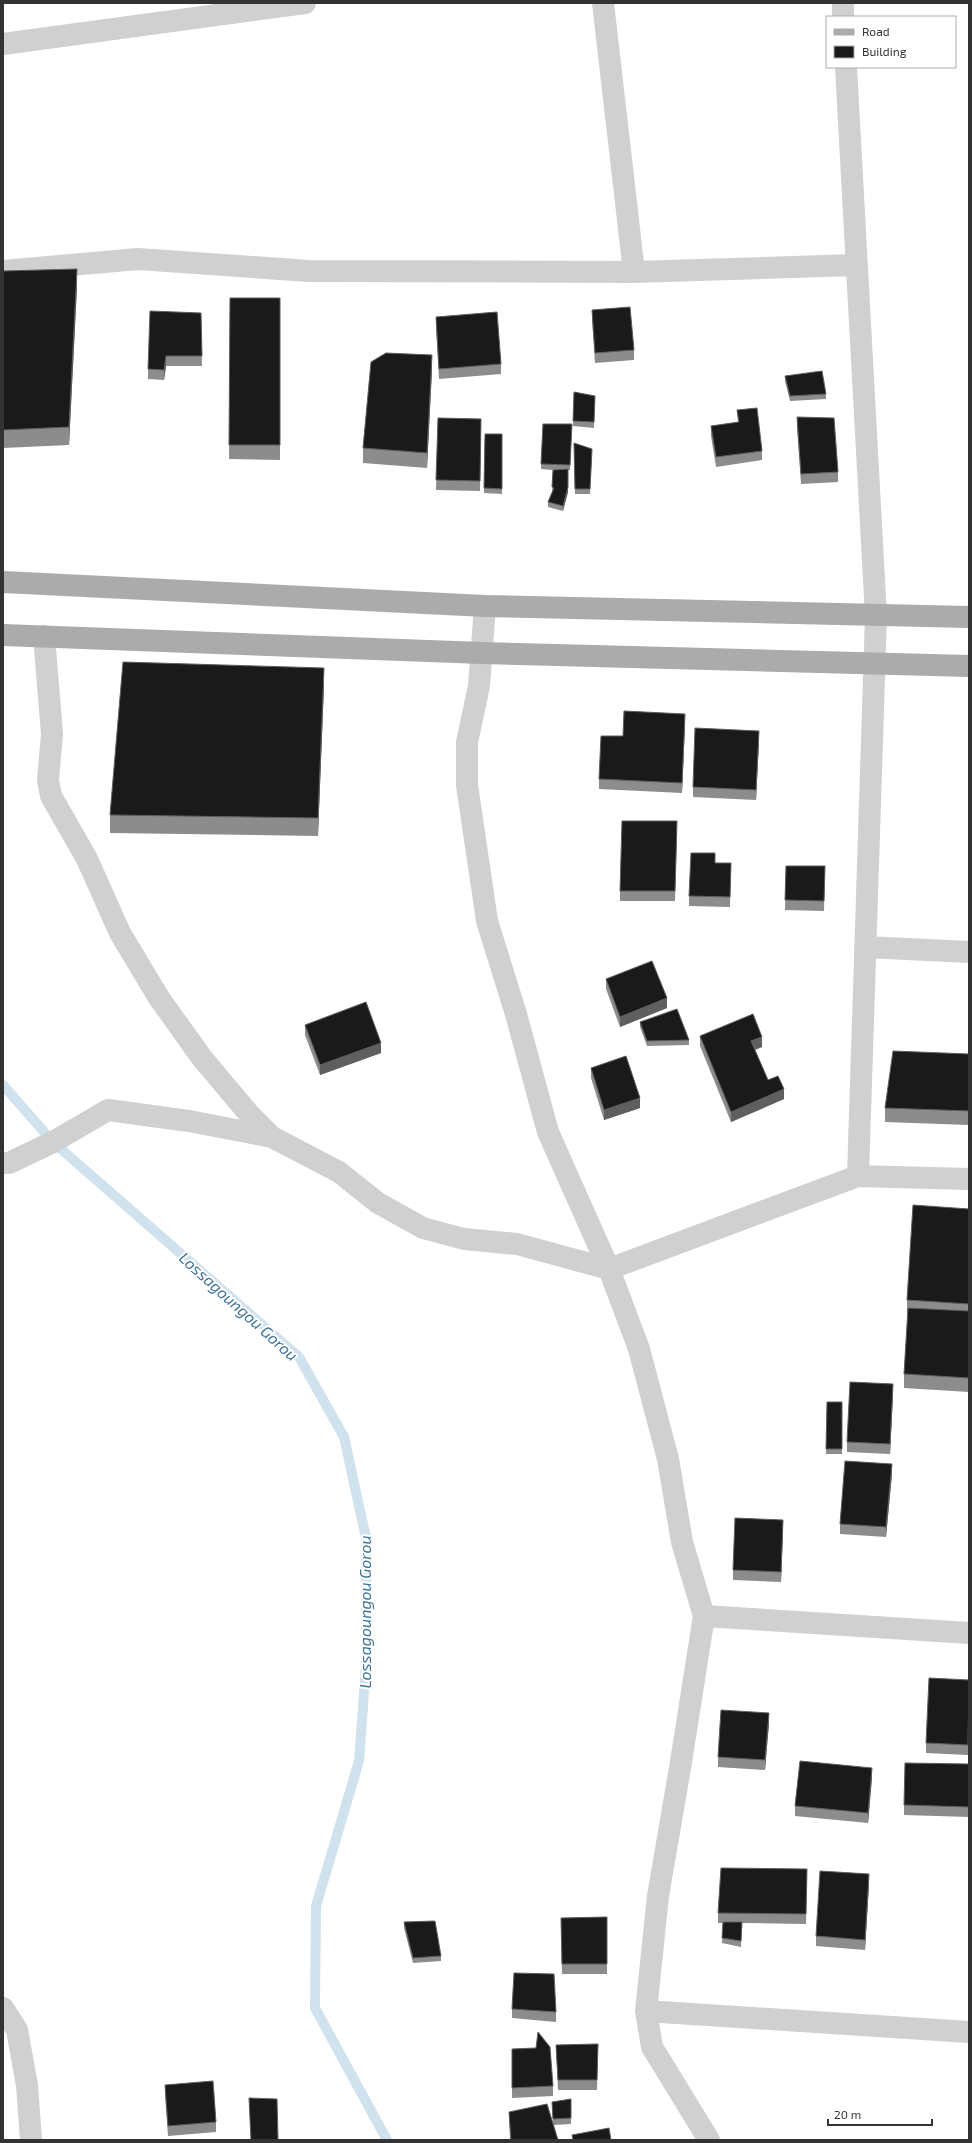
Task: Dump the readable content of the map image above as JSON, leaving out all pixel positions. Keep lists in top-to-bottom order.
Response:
{
  "water": ["Lossagoungou Gorou"],
  "legend": ["Road", "Building"],
  "scale_bar": "20 m"
}
